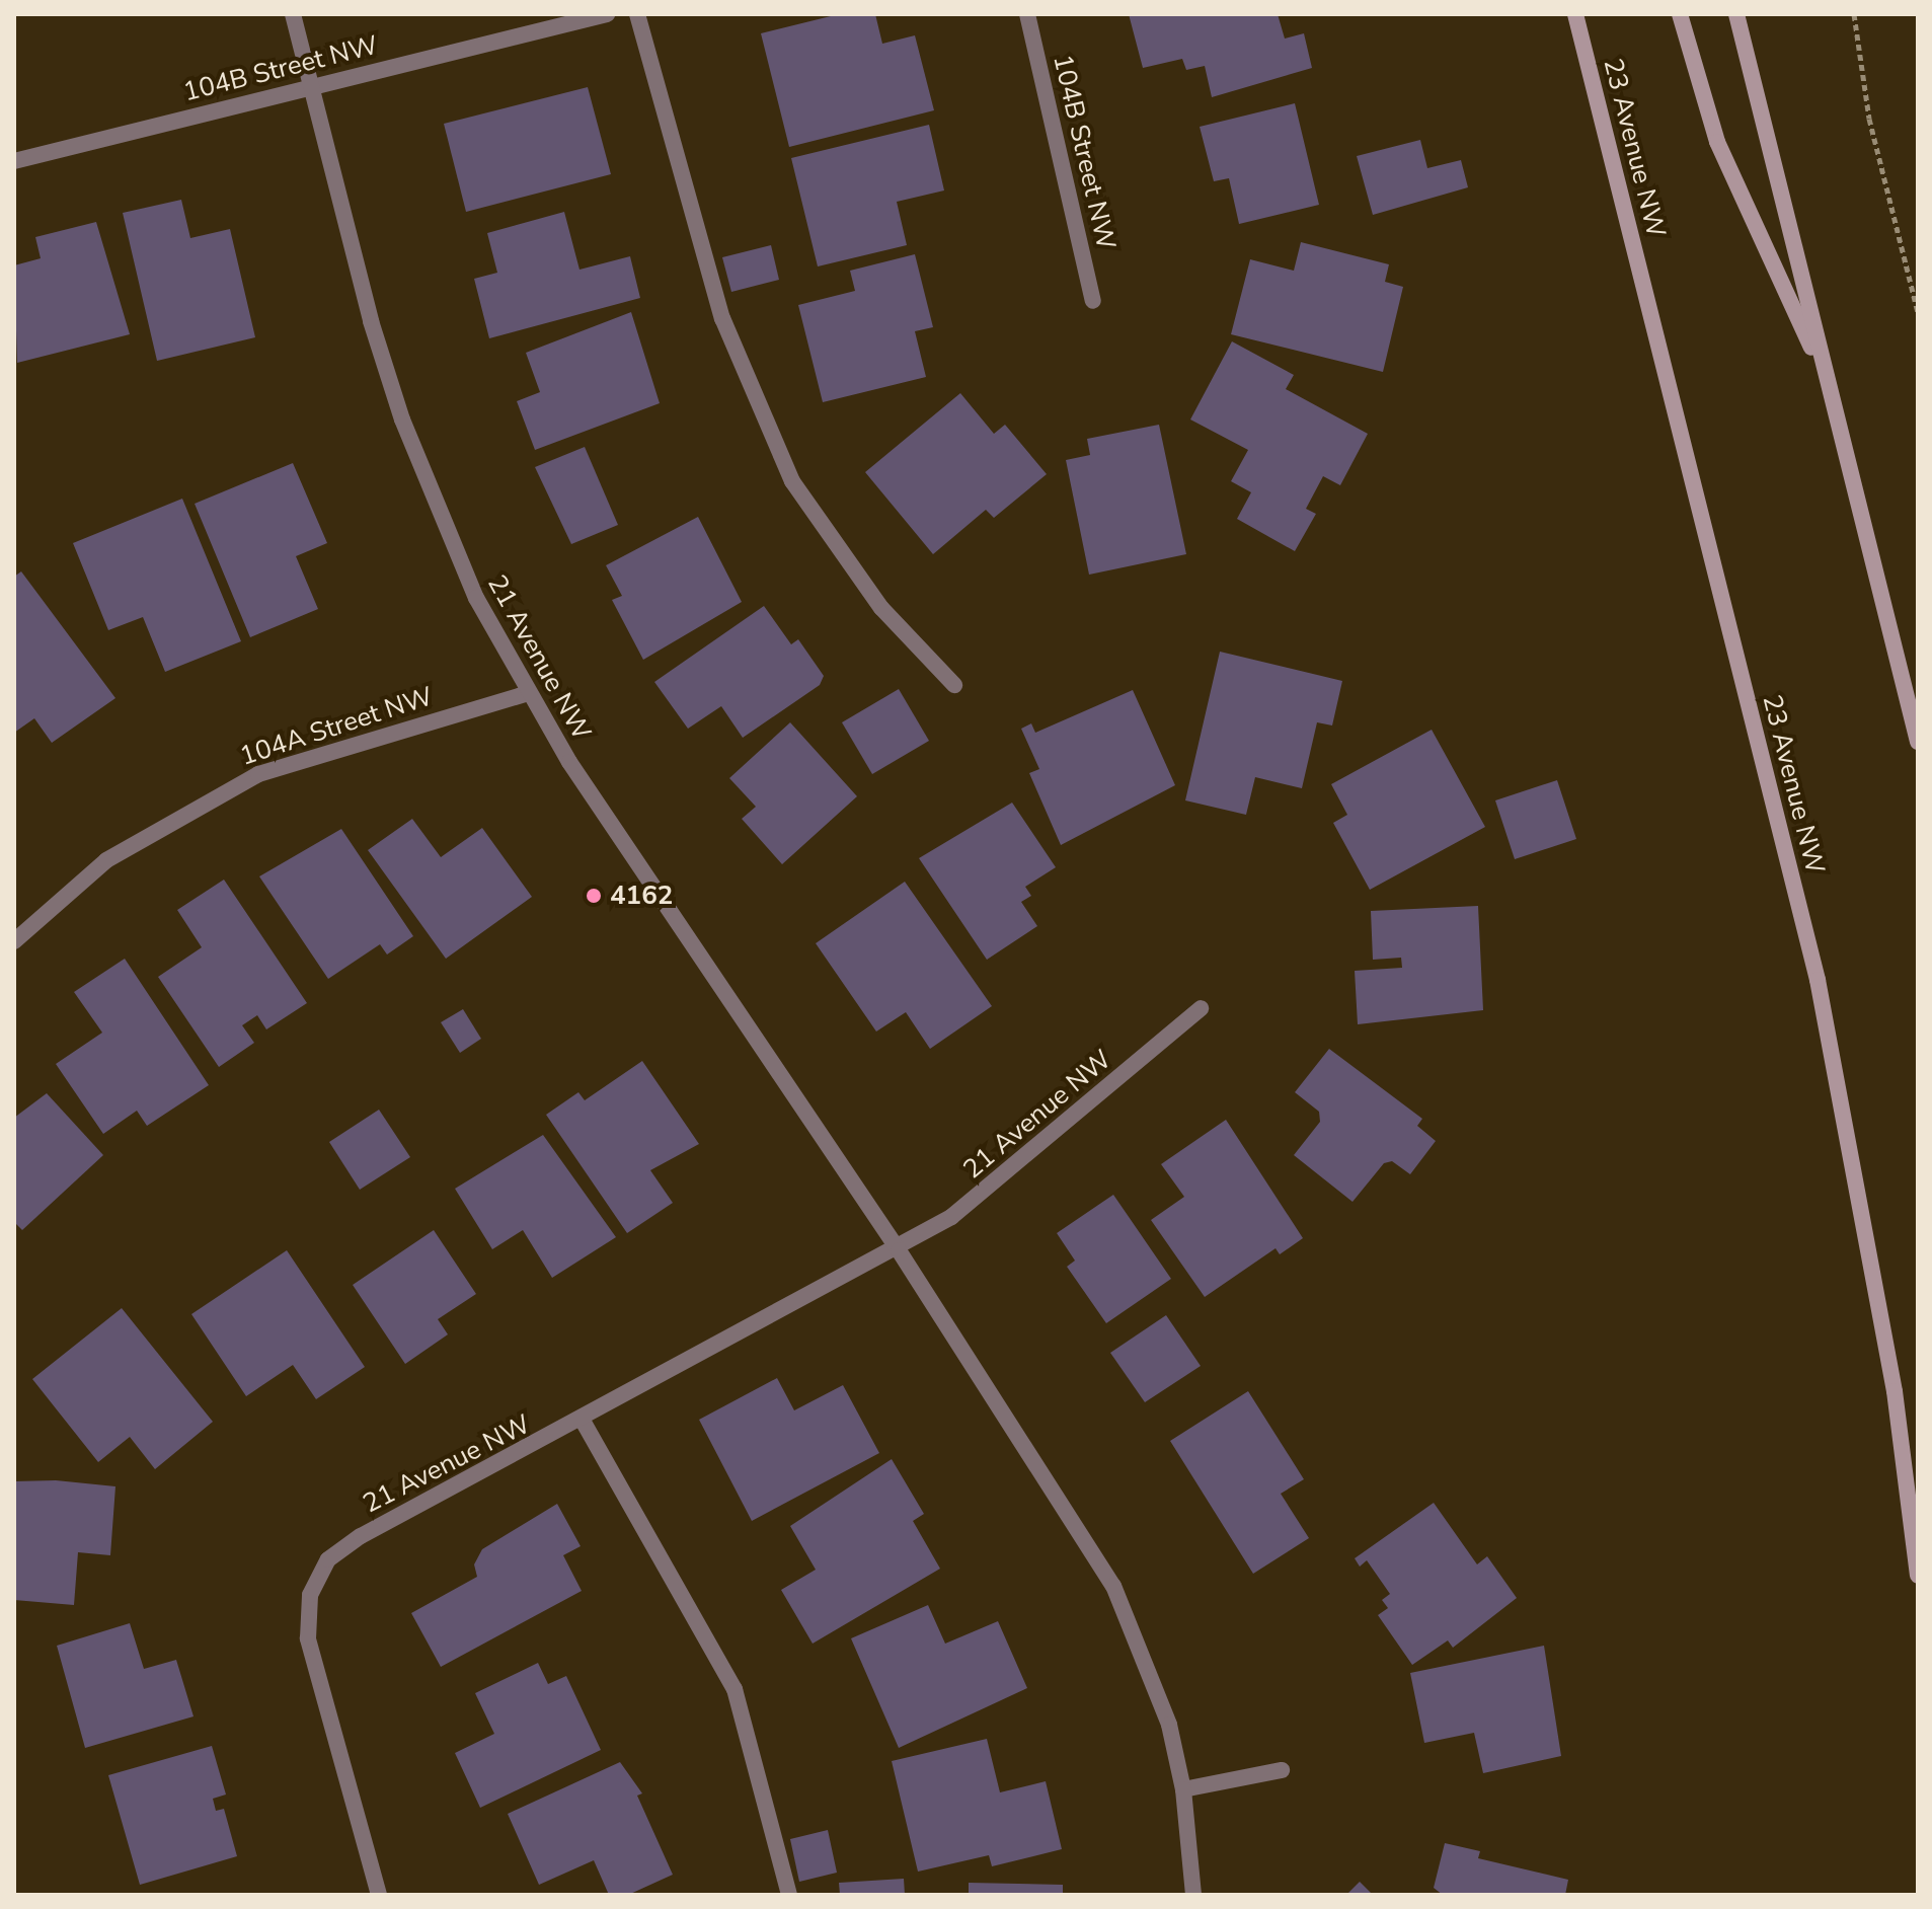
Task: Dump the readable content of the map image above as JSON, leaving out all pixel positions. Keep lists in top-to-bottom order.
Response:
{
  "streets": {
    "main road": ["23 Avenue NW"],
    "street": ["104B Street NW", "21 Avenue NW", "104A Street NW"]
  },
  "crossings": [
    ["104B Street NW", "21 Avenue NW"],
    ["21 Avenue NW", "104A Street NW"]
  ],
  "places": ["4162"]
}
